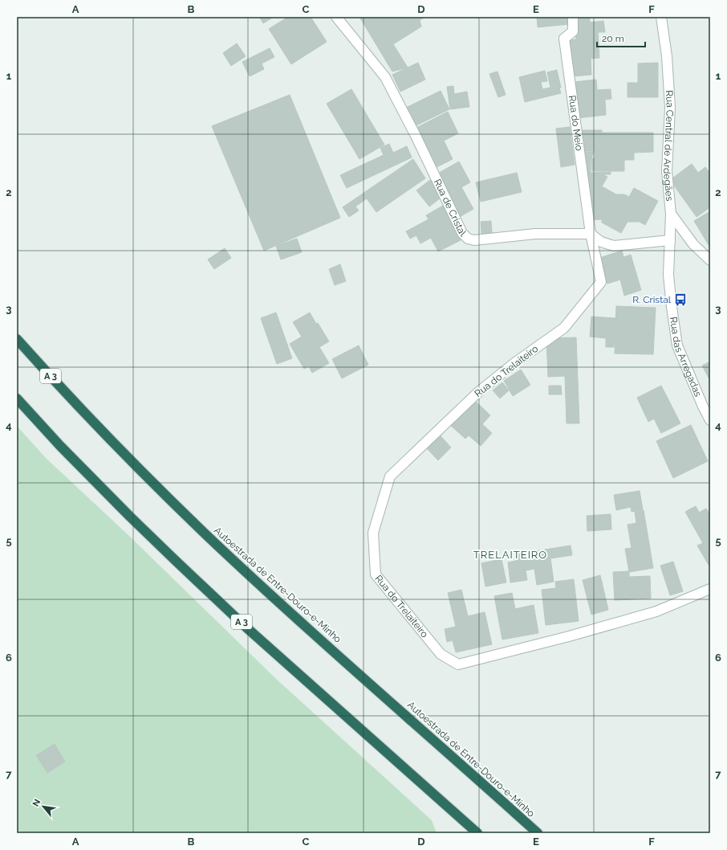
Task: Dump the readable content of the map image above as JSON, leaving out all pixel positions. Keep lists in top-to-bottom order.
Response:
{
  "streets": {
    "highway": ["A 3", "Autoestrada de Entre-Douro-e-Minho"],
    "street": [
      "Rua do Meio",
      "Rua Central de Ardegães",
      "Rua de Cristal",
      "Rua das Arregadas",
      "Rua do Trelaiteiro"
    ]
  },
  "crossings": [
    ["Rua do Meio", "Rua de Cristal"],
    ["Rua do Meio", "Rua do Trelaiteiro"],
    ["Rua Central de Ardegães", "Rua das Arregadas"],
    ["Rua de Cristal", "Rua do Trelaiteiro"]
  ],
  "districts": ["TRELAITEIRO"],
  "places": {
    "bus stop": ["R. Cristal"]
  },
  "scale_bar": "20 m",
  "north": "top left",
  "grid": {
    "columns": [
      "A",
      "B",
      "C",
      "D",
      "E",
      "F"
    ],
    "rows": [
      "1",
      "2",
      "3",
      "4",
      "5",
      "6",
      "7"
    ]
  }
}
